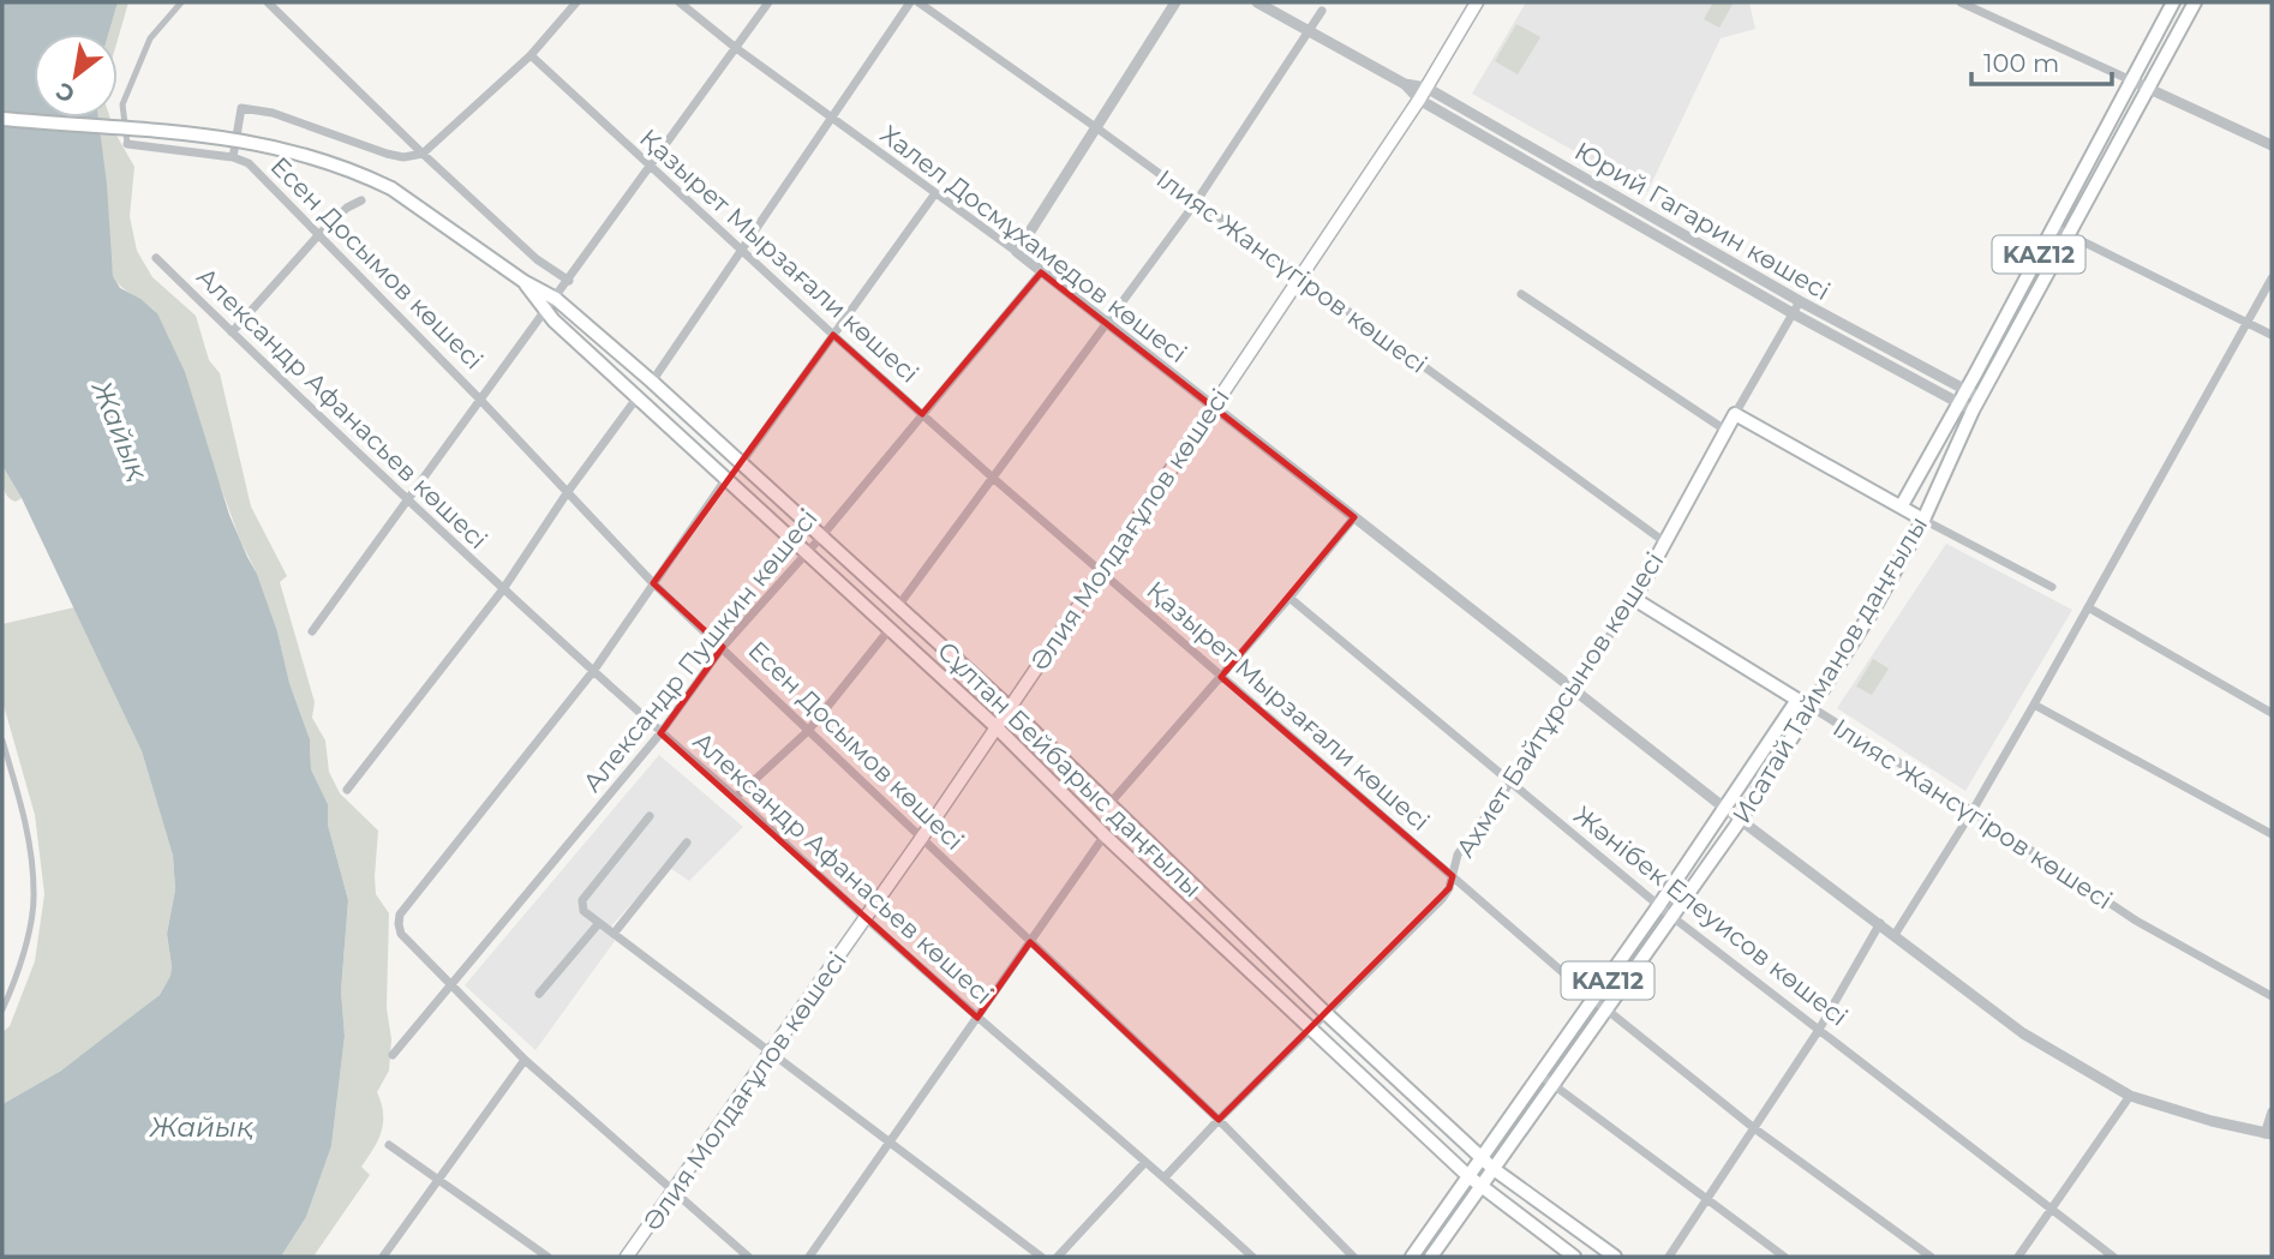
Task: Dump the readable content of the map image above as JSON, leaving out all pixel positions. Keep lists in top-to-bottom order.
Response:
{
  "streets": {
    "main road": [
      "KAZ12",
      "Ілияс Жансүгіров көшесі",
      "Әлия Молдағұлов көшесі",
      "Исатай Тайманов даңғылы",
      "Ахмет Байтұрсынов көшесі",
      "Сұлтан Бейбарыс даңғылы"
    ],
    "street": [
      "Юрий Гагарин көшесі",
      "Халел Досмұхамедов көшесі",
      "Қазырет Мырзағали көшесі",
      "Есен Досымов көшесі",
      "Александр Афанасьев көшесі",
      "Александр Пушкин көшесі",
      "Жәнібек Елеуисов көшесі"
    ]
  },
  "crossings": [
    ["Юрий Гагарин көшесі", "Әлия Молдағұлов көшесі"],
    ["Юрий Гагарин көшесі", "Исатай Тайманов даңғылы"],
    ["Юрий Гагарин көшесі", "Ахмет Байтұрсынов көшесі"],
    ["Халел Досмұхамедов көшесі", "Әлия Молдағұлов көшесі"],
    ["Халел Досмұхамедов көшесі", "Александр Пушкин көшесі"],
    ["Халел Досмұхамедов көшесі", "Исатай Тайманов даңғылы"],
    ["Халел Досмұхамедов көшесі", "Ахмет Байтұрсынов көшесі"],
    ["Қазырет Мырзағали көшесі", "Әлия Молдағұлов көшесі"],
    ["Қазырет Мырзағали көшесі", "Александр Пушкин көшесі"],
    ["Қазырет Мырзағали көшесі", "Исатай Тайманов даңғылы"],
    ["Қазырет Мырзағали көшесі", "Ахмет Байтұрсынов көшесі"],
    ["Есен Досымов көшесі", "Әлия Молдағұлов көшесі"],
    ["Есен Досымов көшесі", "Александр Пушкин көшесі"],
    ["Есен Досымов көшесі", "Ахмет Байтұрсынов көшесі"],
    ["Ілияс Жансүгіров көшесі", "Әлия Молдағұлов көшесі"],
    ["Ілияс Жансүгіров көшесі", "Исатай Тайманов даңғылы"],
    ["Ілияс Жансүгіров көшесі", "Ахмет Байтұрсынов көшесі"],
    ["Александр Афанасьев көшесі", "Әлия Молдағұлов көшесі"],
    ["Александр Афанасьев көшесі", "Александр Пушкин көшесі"],
    ["Александр Афанасьев көшесі", "Ахмет Байтұрсынов көшесі"],
    ["Әлия Молдағұлов көшесі", "Сұлтан Бейбарыс даңғылы"],
    ["Александр Пушкин көшесі", "Сұлтан Бейбарыс даңғылы"],
    ["Исатай Тайманов даңғылы", "Сұлтан Бейбарыс даңғылы"],
    ["Исатай Тайманов даңғылы", "Жәнібек Елеуисов көшесі"],
    ["Ахмет Байтұрсынов көшесі", "Сұлтан Бейбарыс даңғылы"],
    ["Ахмет Байтұрсынов көшесі", "Жәнібек Елеуисов көшесі"]
  ],
  "water": ["Жайық"],
  "scale_bar": "100 m",
  "north": "bottom left"
}
